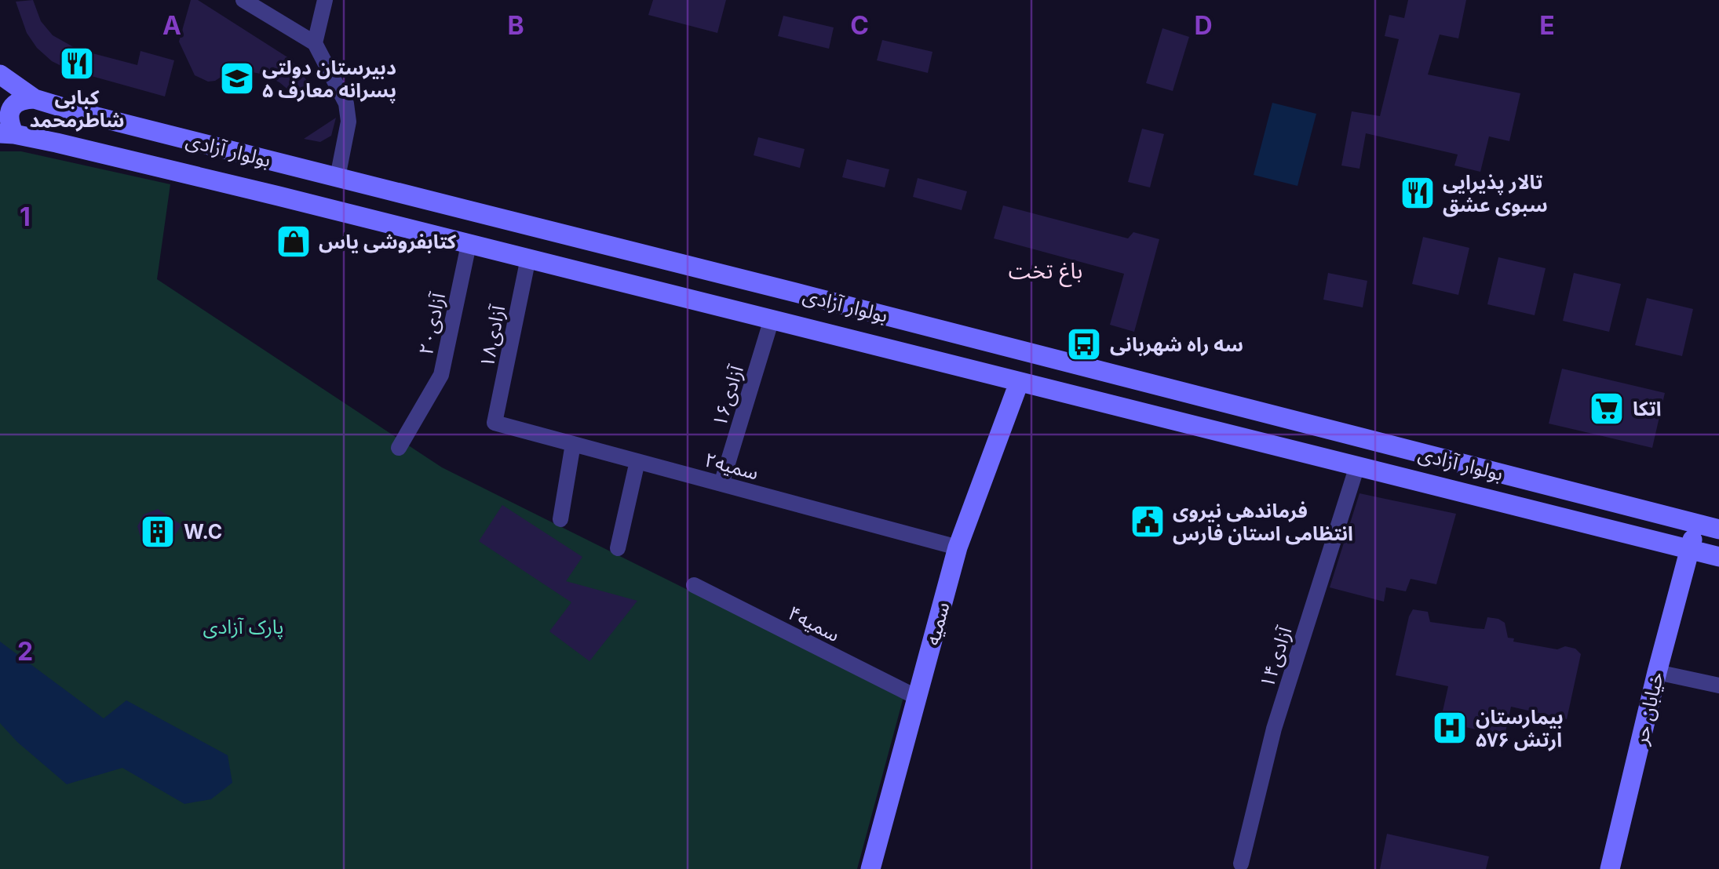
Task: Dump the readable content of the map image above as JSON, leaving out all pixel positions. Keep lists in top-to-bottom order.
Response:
{
  "streets": {
    "main road": ["بولوار آزادی", "سمیه", "خیابان حر"],
    "street": [
      "آزادی۲۰",
      "آزادی۱۸",
      "آزادی۱۶",
      "۲سمیه",
      "سمیه۴",
      "آزادی۱۴"
    ]
  },
  "crossings": [
    ["بولوار آزادی", "آزادی۲۰"],
    ["بولوار آزادی", "آزادی۱۸"],
    ["بولوار آزادی", "آزادی۱۶"],
    ["بولوار آزادی", "سمیه"],
    ["بولوار آزادی", "آزادی۱۴"],
    ["بولوار آزادی", "خیابان حر"],
    ["آزادی۱۸", "۲سمیه"],
    ["آزادی۱۶", "۲سمیه"],
    ["۲سمیه", "سمیه"],
    ["سمیه۴", "سمیه"]
  ],
  "districts": ["باغ تخت"],
  "parks": ["پارک آزادی"],
  "places": {
    "restaurant": ["کبابی شاطرمحمد", "تالار پذیرایی سبوی عشق"],
    "school or university": ["دبیرستان دولتی پسرانه معارف ۵"],
    "shop": ["کتابفروشی یاس"],
    "bus stop": ["سه راه شهربانی"],
    "supermarket": ["اتکا"],
    "public building": ["فرماندهی نیروی انتظامی استان فارس"],
    "building": ["W.C"],
    "hospital": ["بیمارستان ۵۷۶ ارتش"]
  },
  "grid": {
    "columns": [
      "A",
      "B",
      "C",
      "D",
      "E"
    ],
    "rows": ["1", "2"]
  }
}
